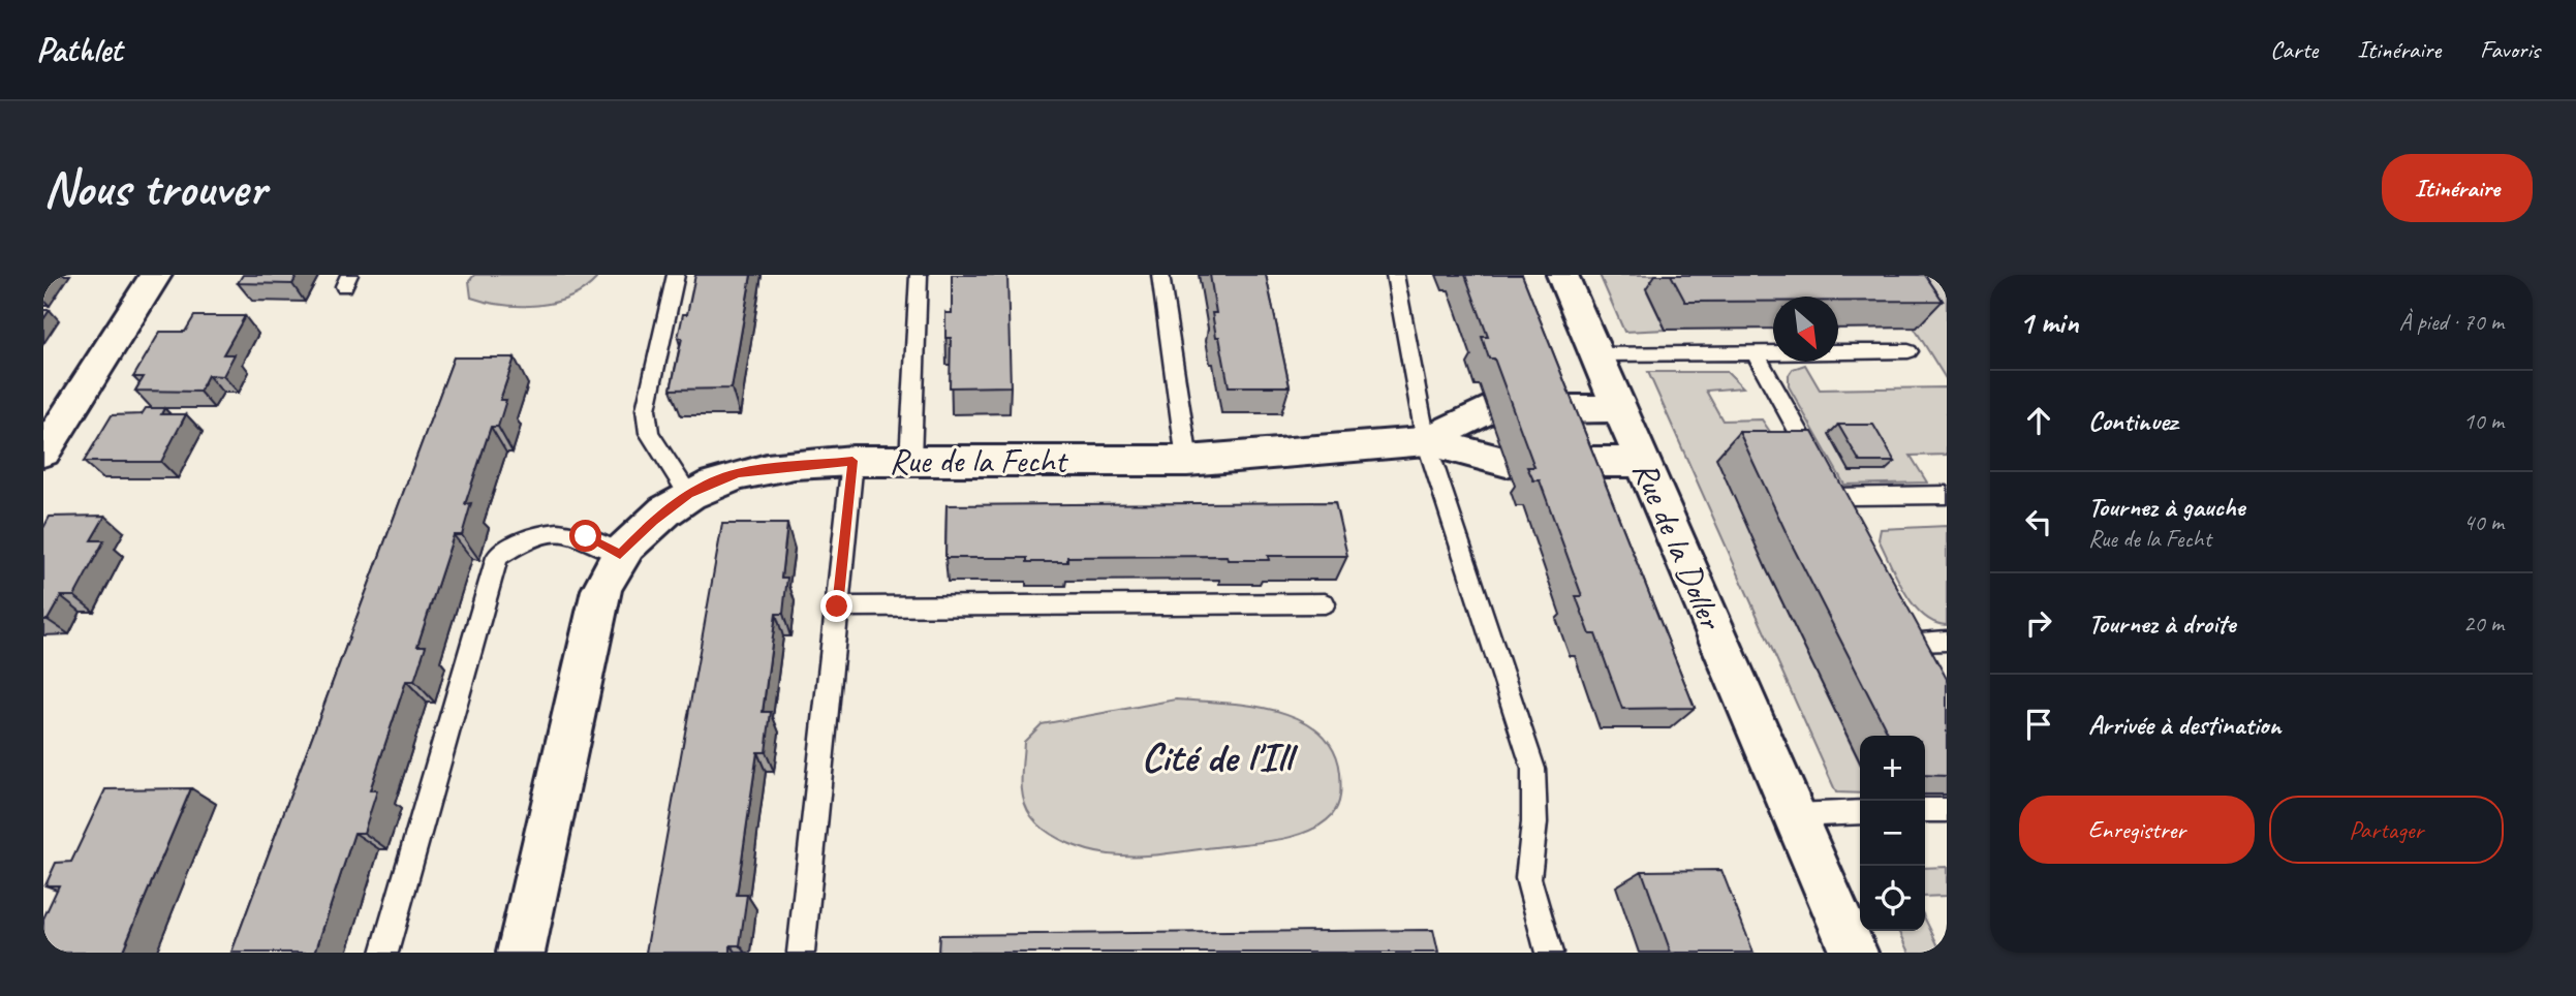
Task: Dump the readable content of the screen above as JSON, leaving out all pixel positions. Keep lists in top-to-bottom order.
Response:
{
  "streets": {
    "street": ["Rue de la Fecht", "Rue de la Doller"]
  },
  "districts": ["Cité de l'Ill"],
  "north": "bottom right",
  "page": {
    "header": "Pathlet",
    "nav": ["Carte", "Itinéraire", "Favoris"],
    "buttons": [
      "Itinéraire",
      ["Enregistrer", "Partager"]
    ],
    "title": "Nous trouver",
    "heading": ["1 min", "À pied · 70 m"],
    "list": [
      ["Continuez", "10 m"],
      ["Tournez à gauche", "Rue de la Fecht", "40 m"],
      ["Tournez à droite", "20 m"],
      "Arrivée à destination"
    ],
    "map_buttons": ["+", "−"]
  }
}
